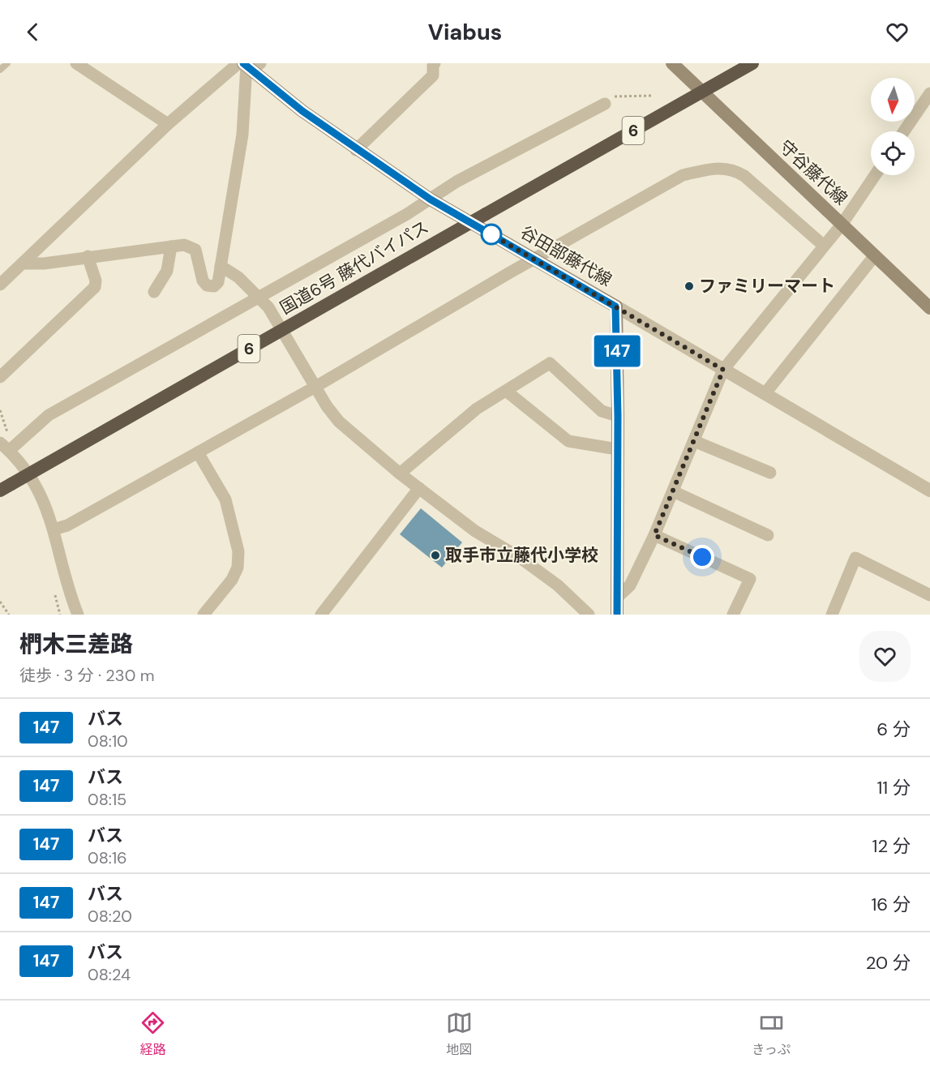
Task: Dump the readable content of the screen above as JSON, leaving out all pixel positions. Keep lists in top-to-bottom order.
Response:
{
  "streets": {
    "highway": ["6", "国道6号 藤代バイパス"],
    "main road": ["守谷藤代線", "谷田部藤代線"]
  },
  "crossings": [
    ["守谷藤代線", "国道6号 藤代バイパス"]
  ],
  "places": ["ファミリーマート", "取手市立藤代小学校"],
  "lines": ["bus line 147"],
  "north": "bottom",
  "page": {
    "header": "Viabus",
    "on_map": "147",
    "heading": ["椚木三差路", "徒歩 · 3 分 · 230 m"],
    "list": [
      {
        "mark": "147",
        "name": "バス",
        "note": "08:10",
        "value": "6 分"
      },
      {
        "mark": "147",
        "name": "バス",
        "note": "08:15",
        "value": "11 分"
      },
      {
        "mark": "147",
        "name": "バス",
        "note": "08:16",
        "value": "12 分"
      },
      {
        "mark": "147",
        "name": "バス",
        "note": "08:20",
        "value": "16 分"
      },
      {
        "mark": "147",
        "name": "バス",
        "note": "08:24",
        "value": "20 分"
      }
    ],
    "tabs": ["経路", "地図", "きっぷ"]
  }
}
